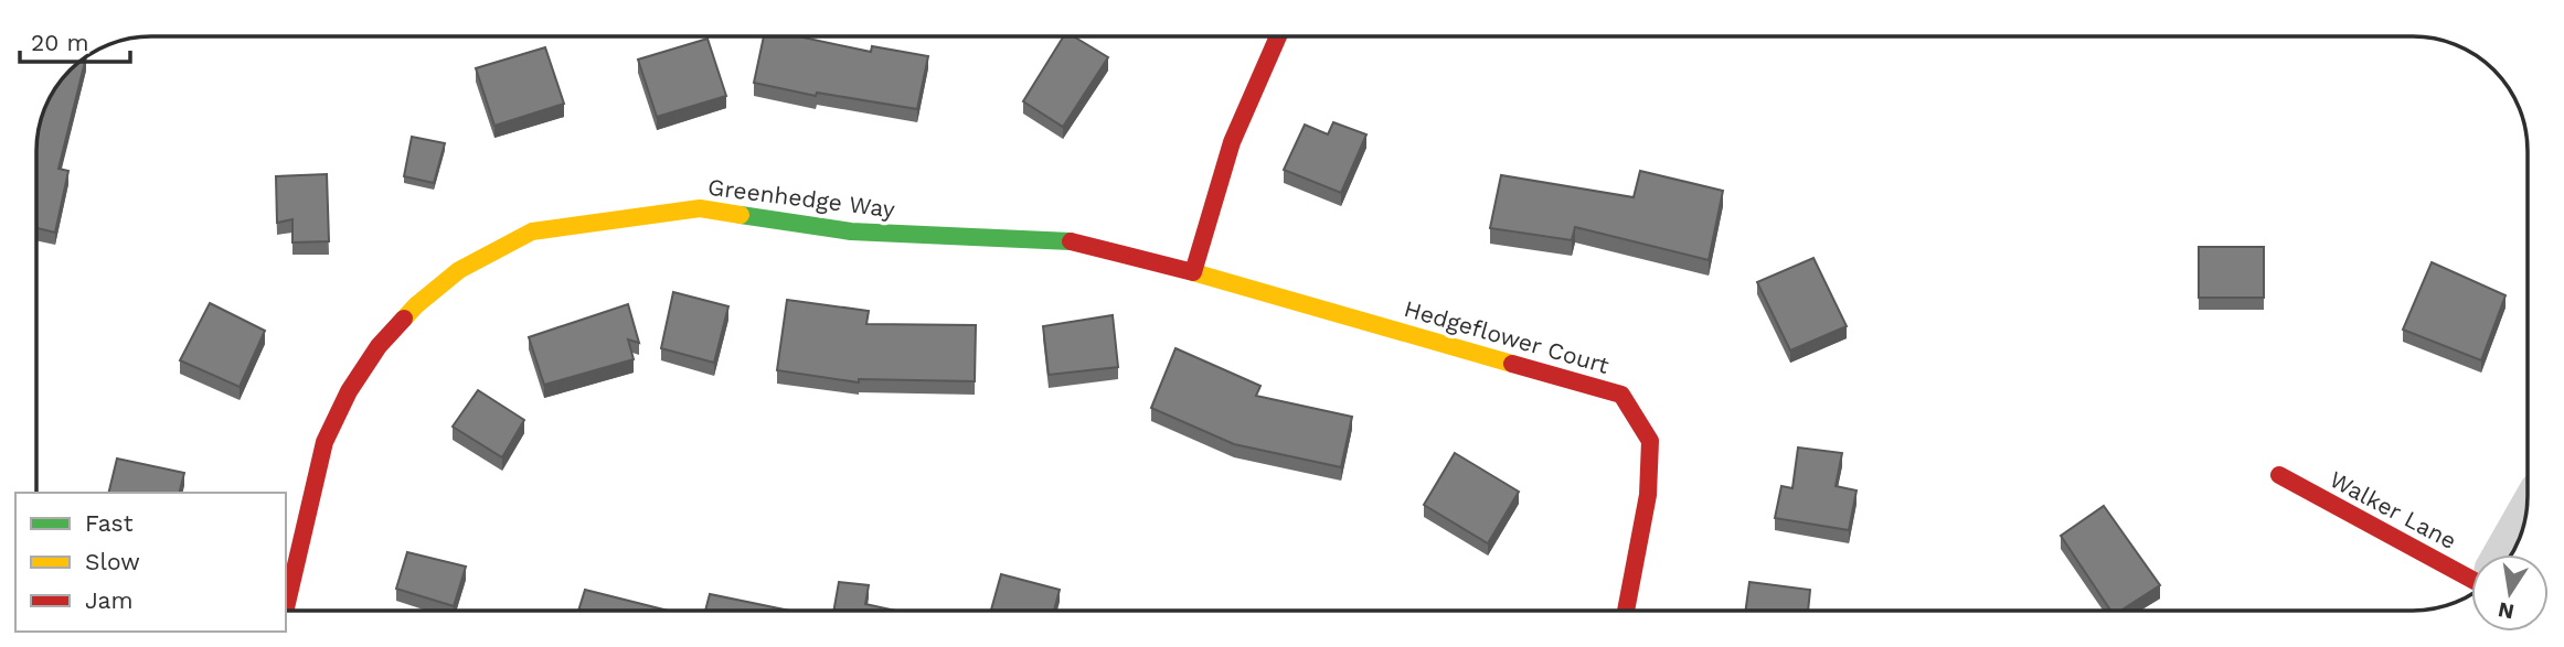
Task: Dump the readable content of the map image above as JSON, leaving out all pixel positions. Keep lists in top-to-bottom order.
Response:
{
  "streets": {
    "street": ["Greenhedge Way", "Hedgeflower Court", "Walker Lane"]
  },
  "crossings": [
    ["Greenhedge Way", "Hedgeflower Court"]
  ],
  "legend": ["Fast", "Slow", "Jam"],
  "scale_bar": "20 m",
  "north": "bottom"
}
